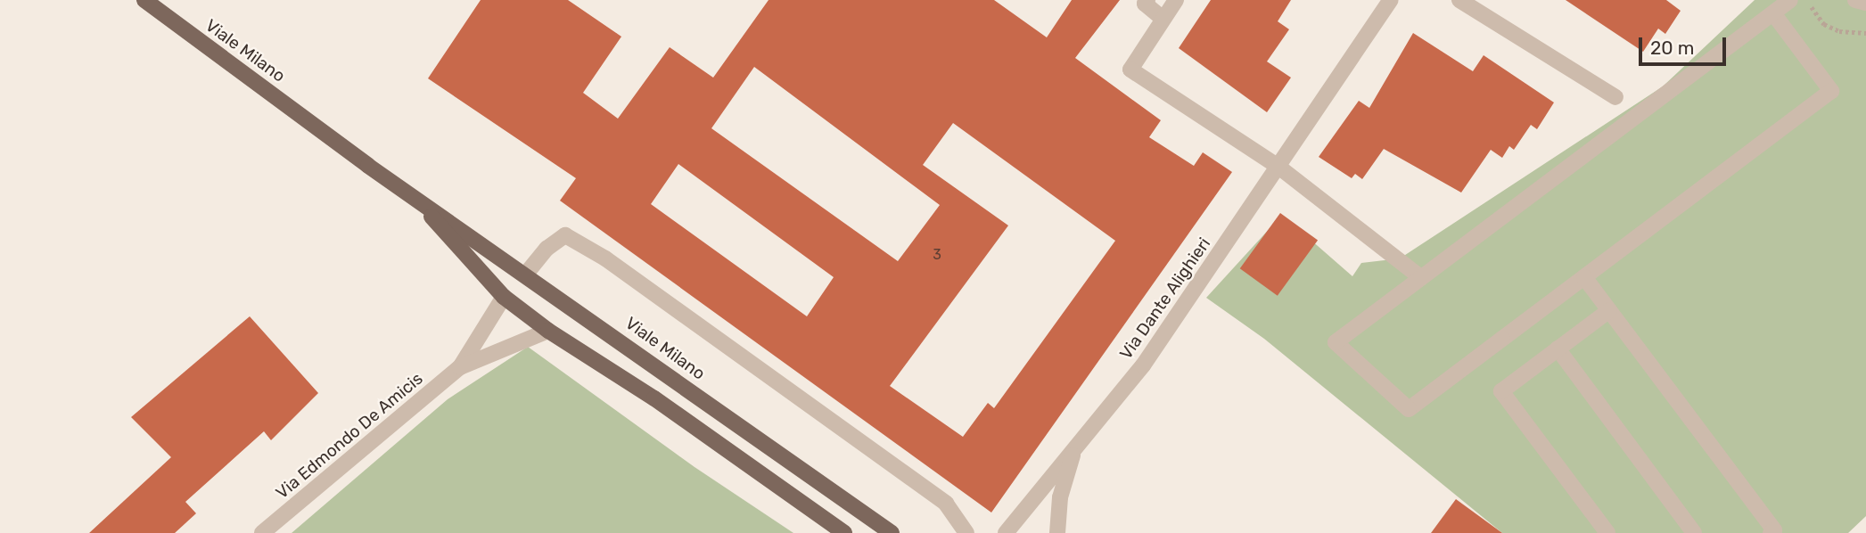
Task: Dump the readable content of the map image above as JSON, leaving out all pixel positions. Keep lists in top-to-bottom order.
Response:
{
  "streets": {
    "main road": ["Viale Milano"],
    "street": ["Via Dante Alighieri", "Via Edmondo De Amicis"]
  },
  "crossings": [
    ["Viale Milano", "Via Edmondo De Amicis"]
  ],
  "house_numbers": ["3"],
  "scale_bar": "20 m"
}
